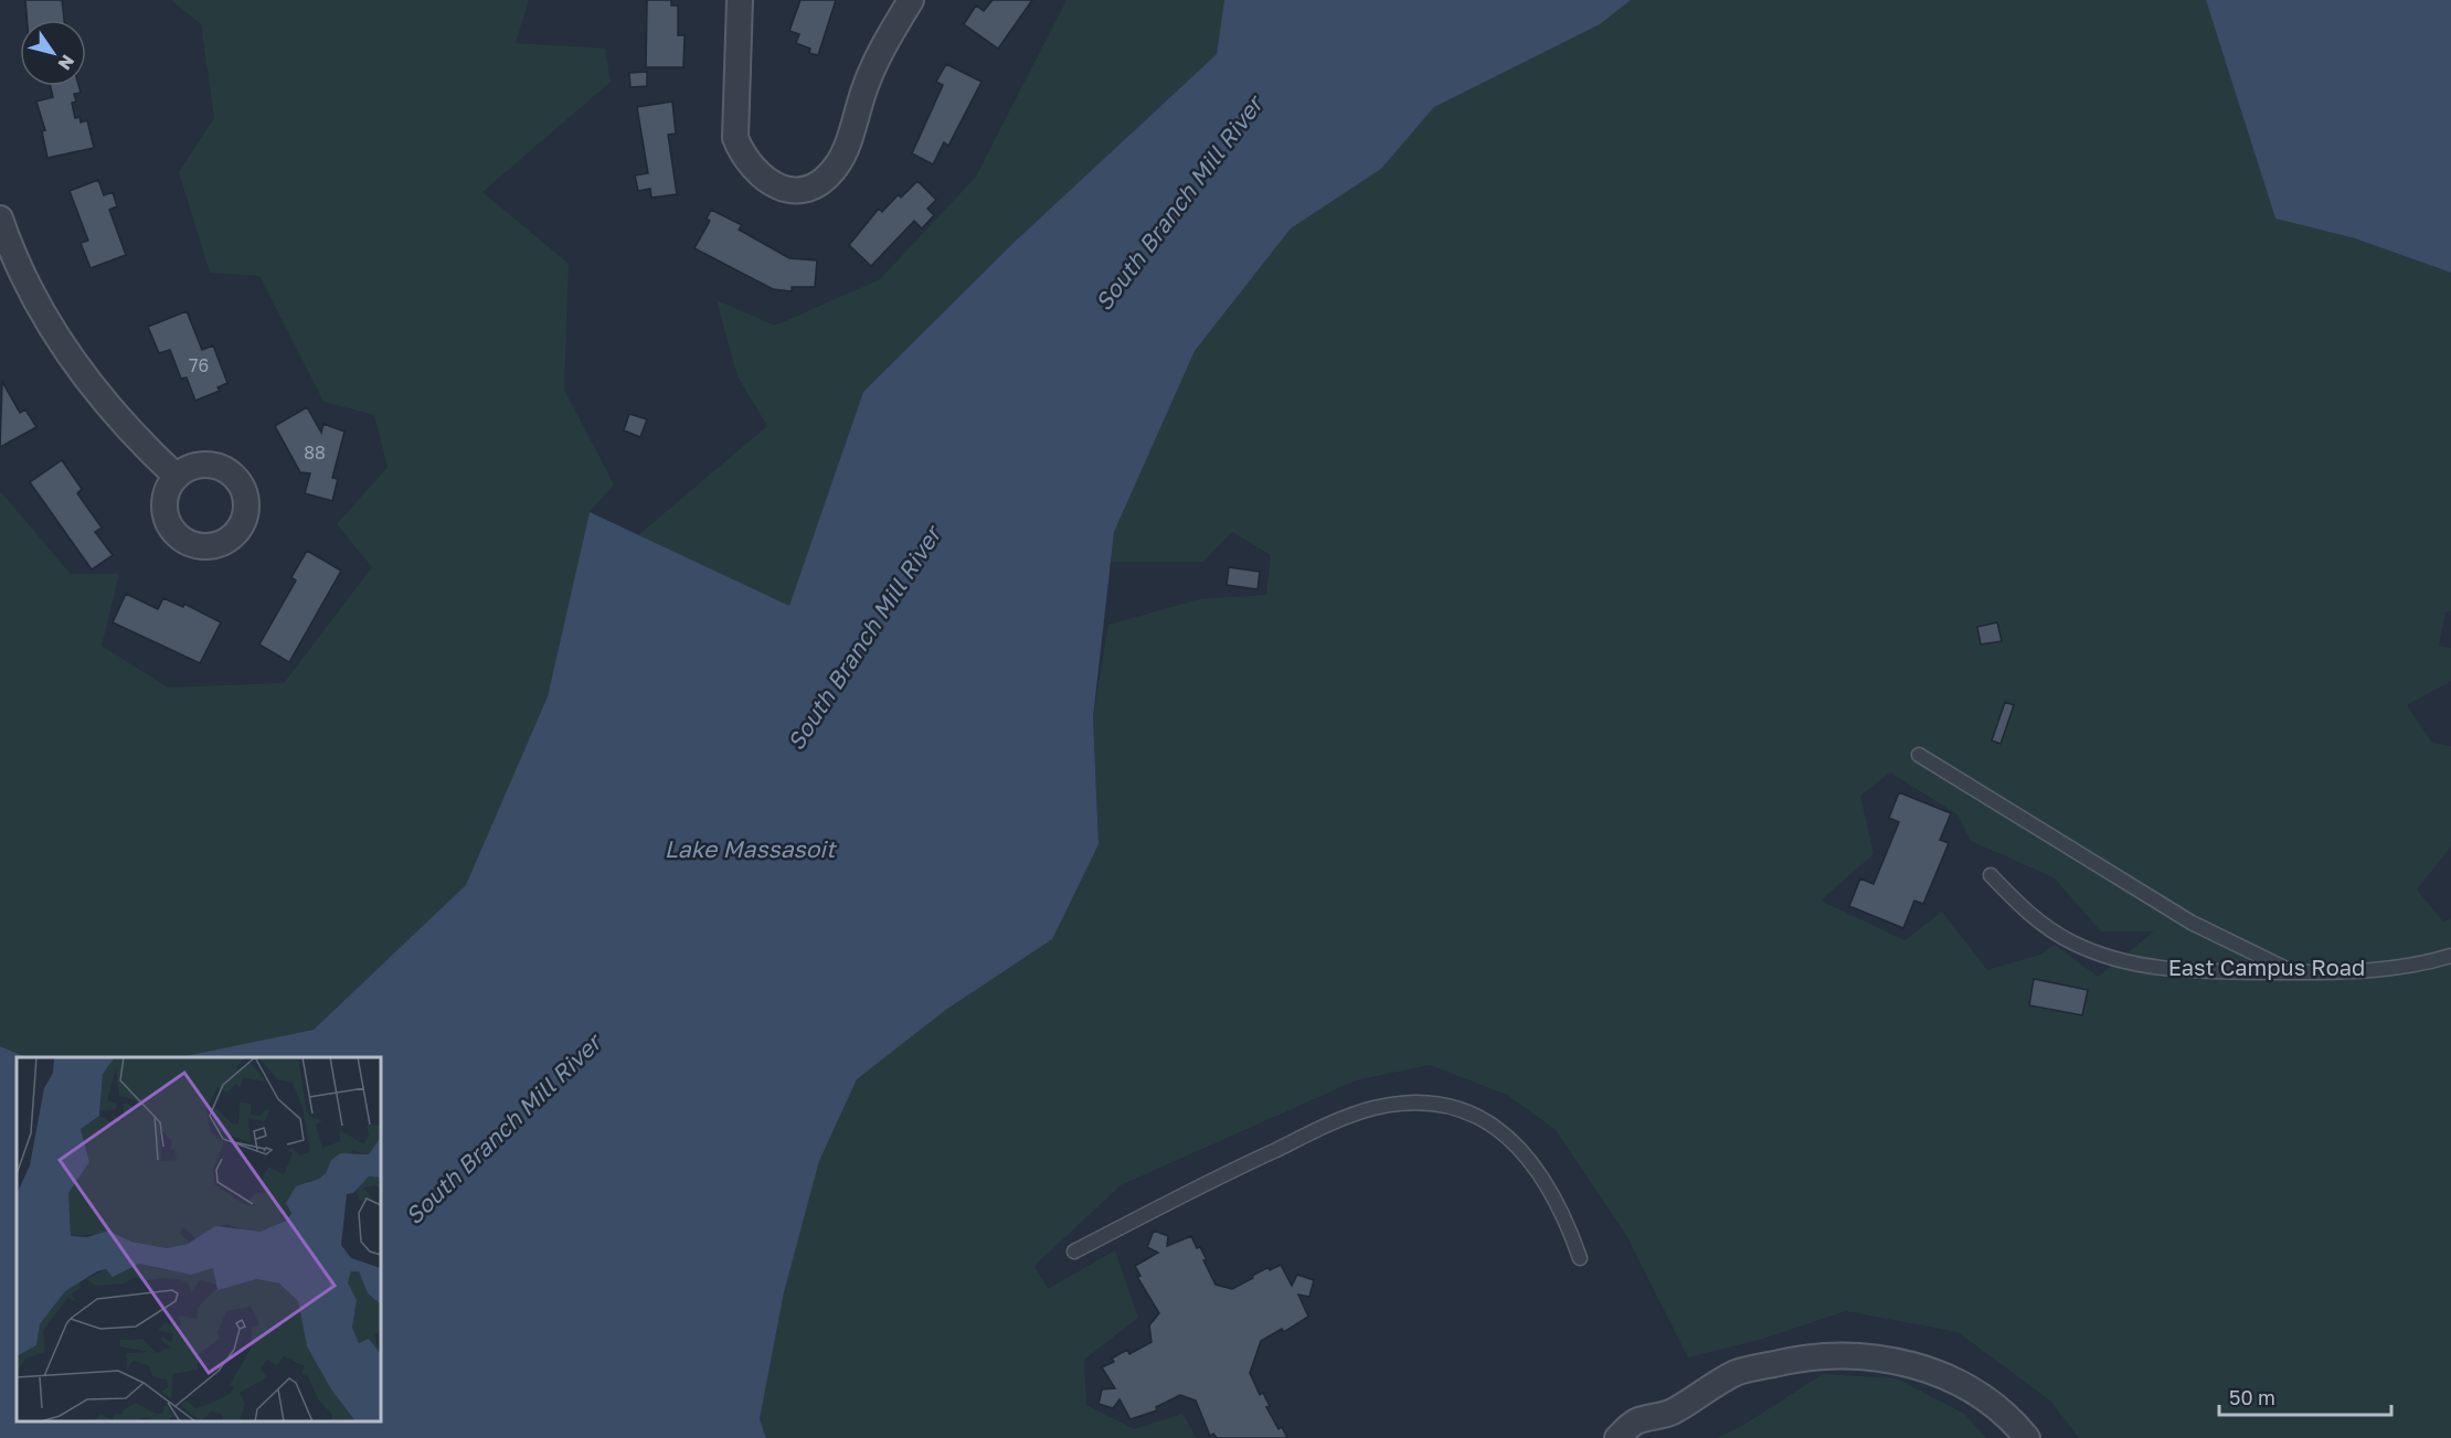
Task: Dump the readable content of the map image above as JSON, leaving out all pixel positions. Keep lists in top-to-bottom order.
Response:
{
  "streets": {
    "lane": ["East Campus Road"]
  },
  "water": ["South Branch Mill River", "Lake Massasoit"],
  "house_numbers": ["76", "88"],
  "scale_bar": "50 m",
  "north": "bottom right"
}
